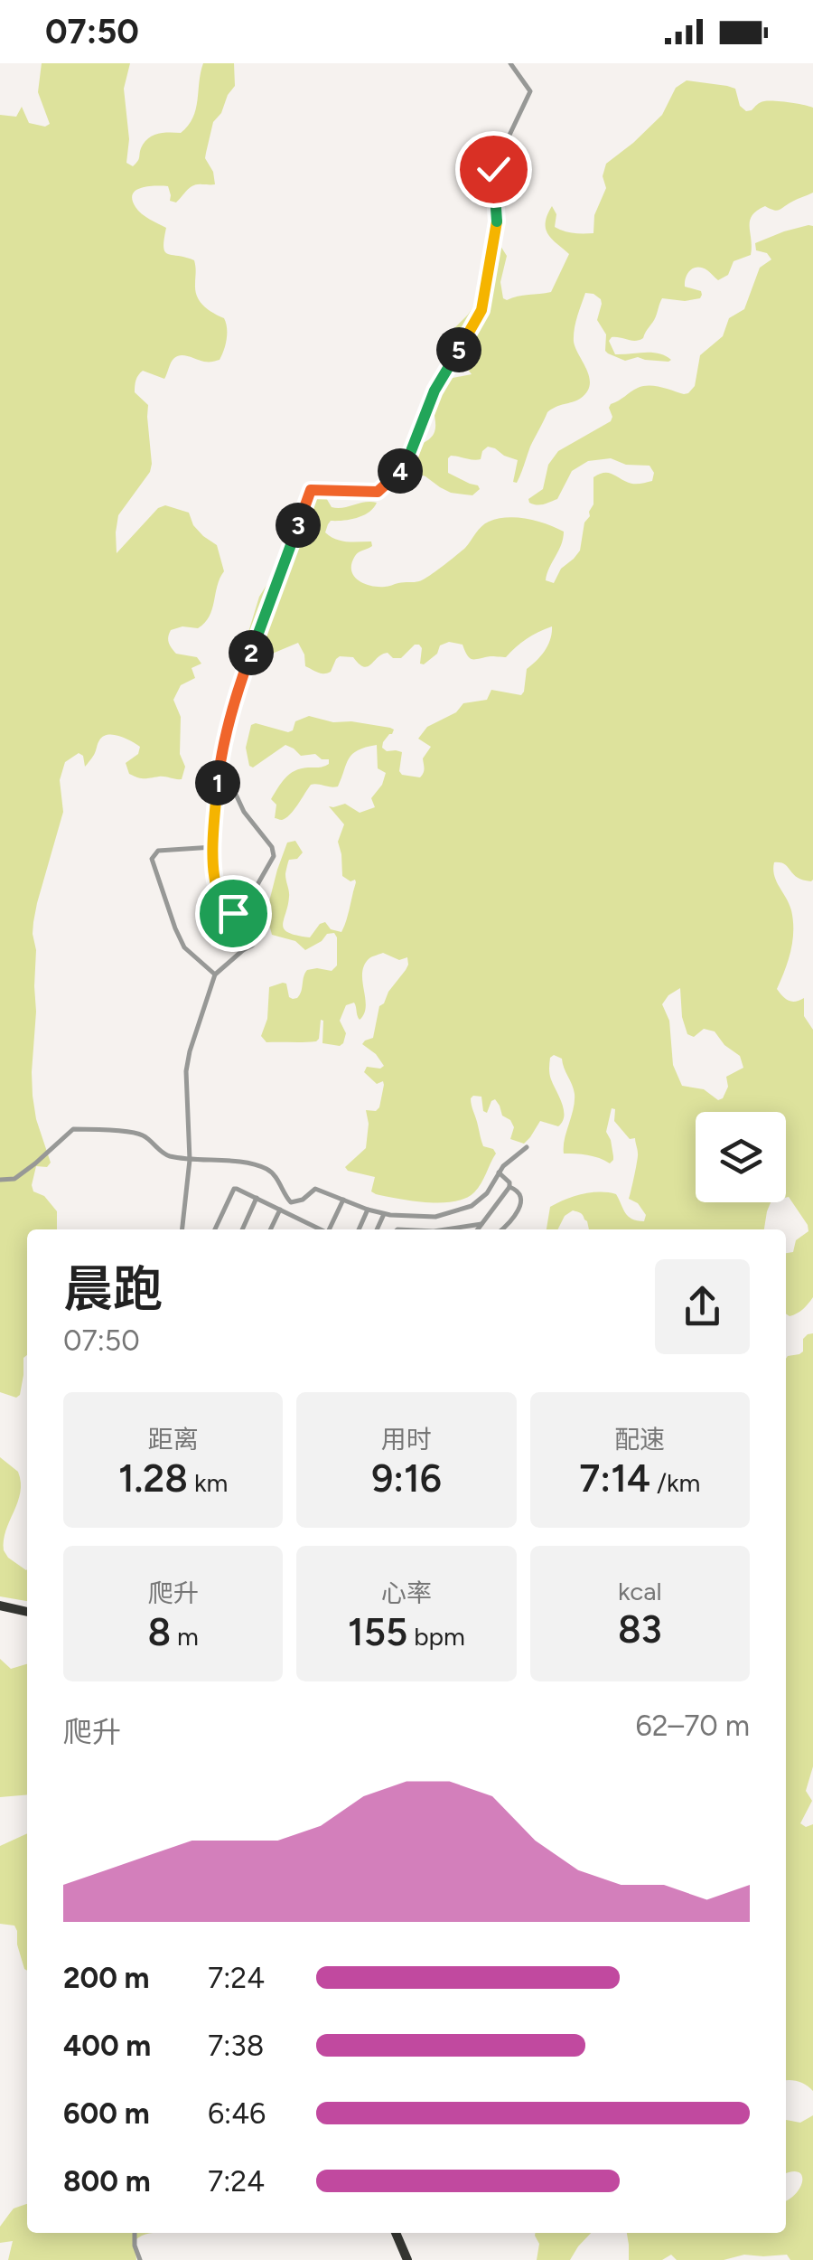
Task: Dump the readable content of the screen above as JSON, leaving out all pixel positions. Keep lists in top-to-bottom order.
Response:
{
  "page": {
    "status": "07:50",
    "pins": [
      "5",
      "4",
      "3",
      "2",
      "1"
    ],
    "heading": ["晨跑", "07:50"],
    "stats": [
      ["距离", "1.28 km"],
      ["用时", "9:16"],
      ["配速", "7:14 /km"],
      ["爬升", "8 m"],
      ["心率", "155 bpm"],
      ["kcal", "83"]
    ],
    "chart": ["爬升", "62–70 m"],
    "list": [
      {
        "name": "200 m",
        "note": "7:24"
      },
      {
        "name": "400 m",
        "note": "7:38"
      },
      {
        "name": "600 m",
        "note": "6:46"
      },
      {
        "name": "800 m",
        "note": "7:24"
      }
    ]
  }
}
